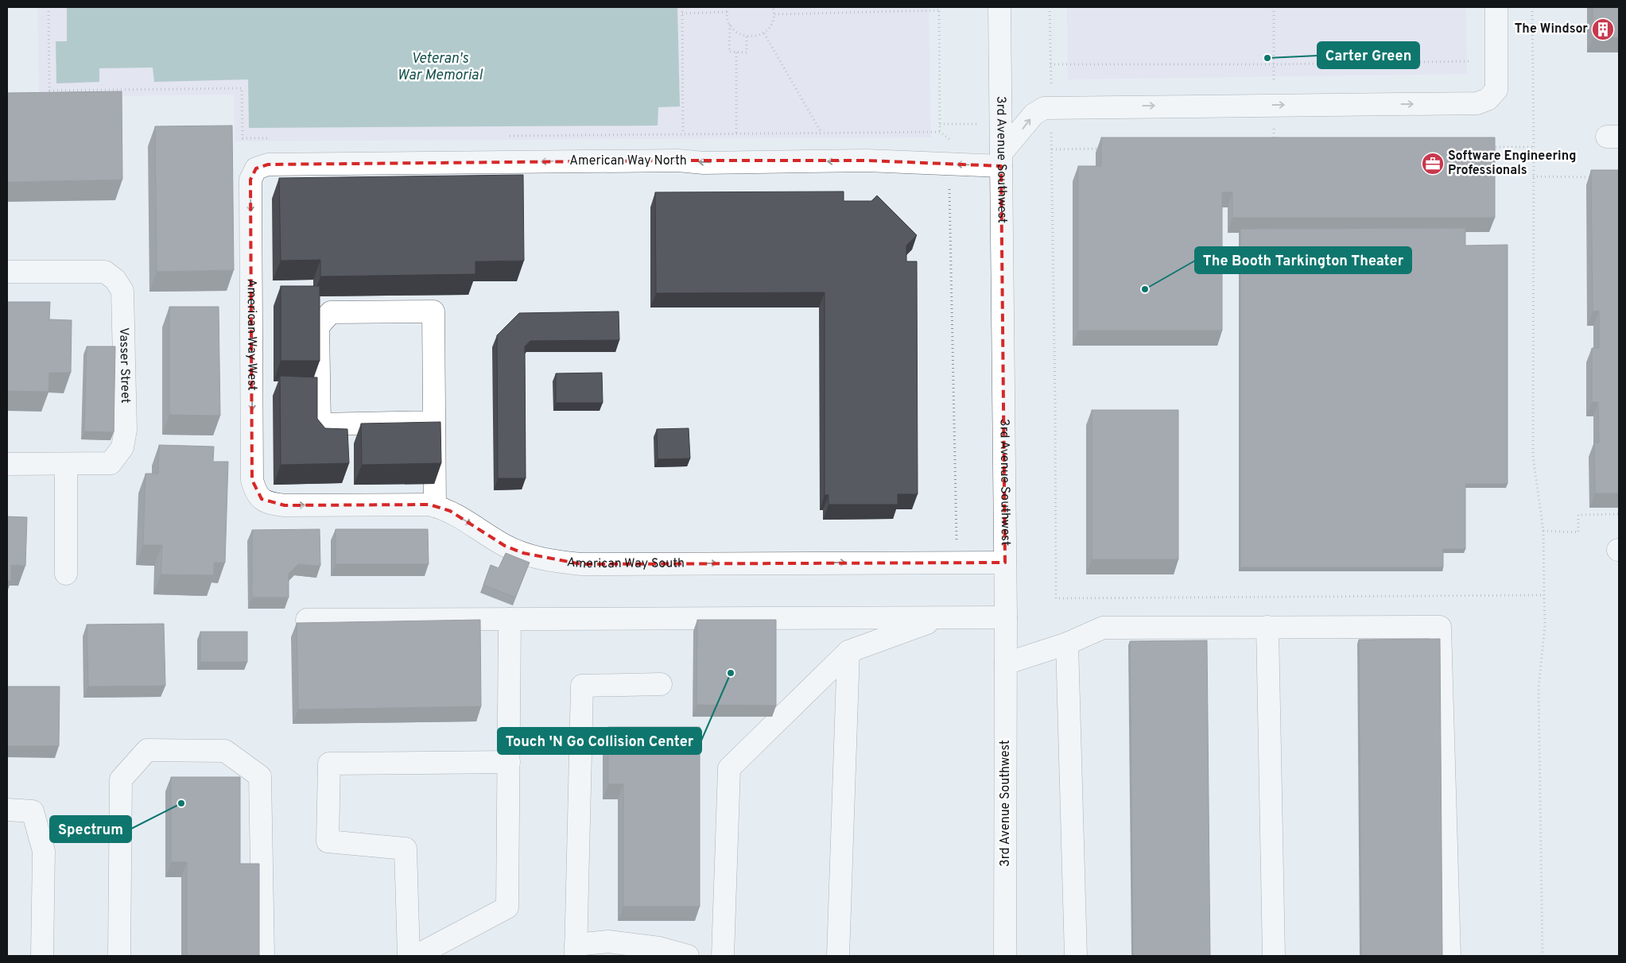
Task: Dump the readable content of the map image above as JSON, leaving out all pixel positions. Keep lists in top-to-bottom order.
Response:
{
  "streets": {
    "street": [
      "3rd Avenue Southwest",
      "American Way North",
      "American Way West",
      "Vasser Street",
      "American Way South"
    ]
  },
  "crossings": [
    ["3rd Avenue Southwest", "American Way North"],
    ["3rd Avenue Southwest", "American Way South"],
    ["American Way North", "American Way West"],
    ["American Way West", "American Way South"]
  ],
  "one_way": ["American Way North", "American Way West"],
  "water": ["Veteran's War Memorial"],
  "places": {
    "building": ["The Windsor"],
    "other": [
      "Carter Green",
      "The Booth Tarkington Theater",
      "Touch 'N Go Collision Center",
      "Spectrum"
    ],
    "office": ["Software Engineering Professionals"]
  }
}
